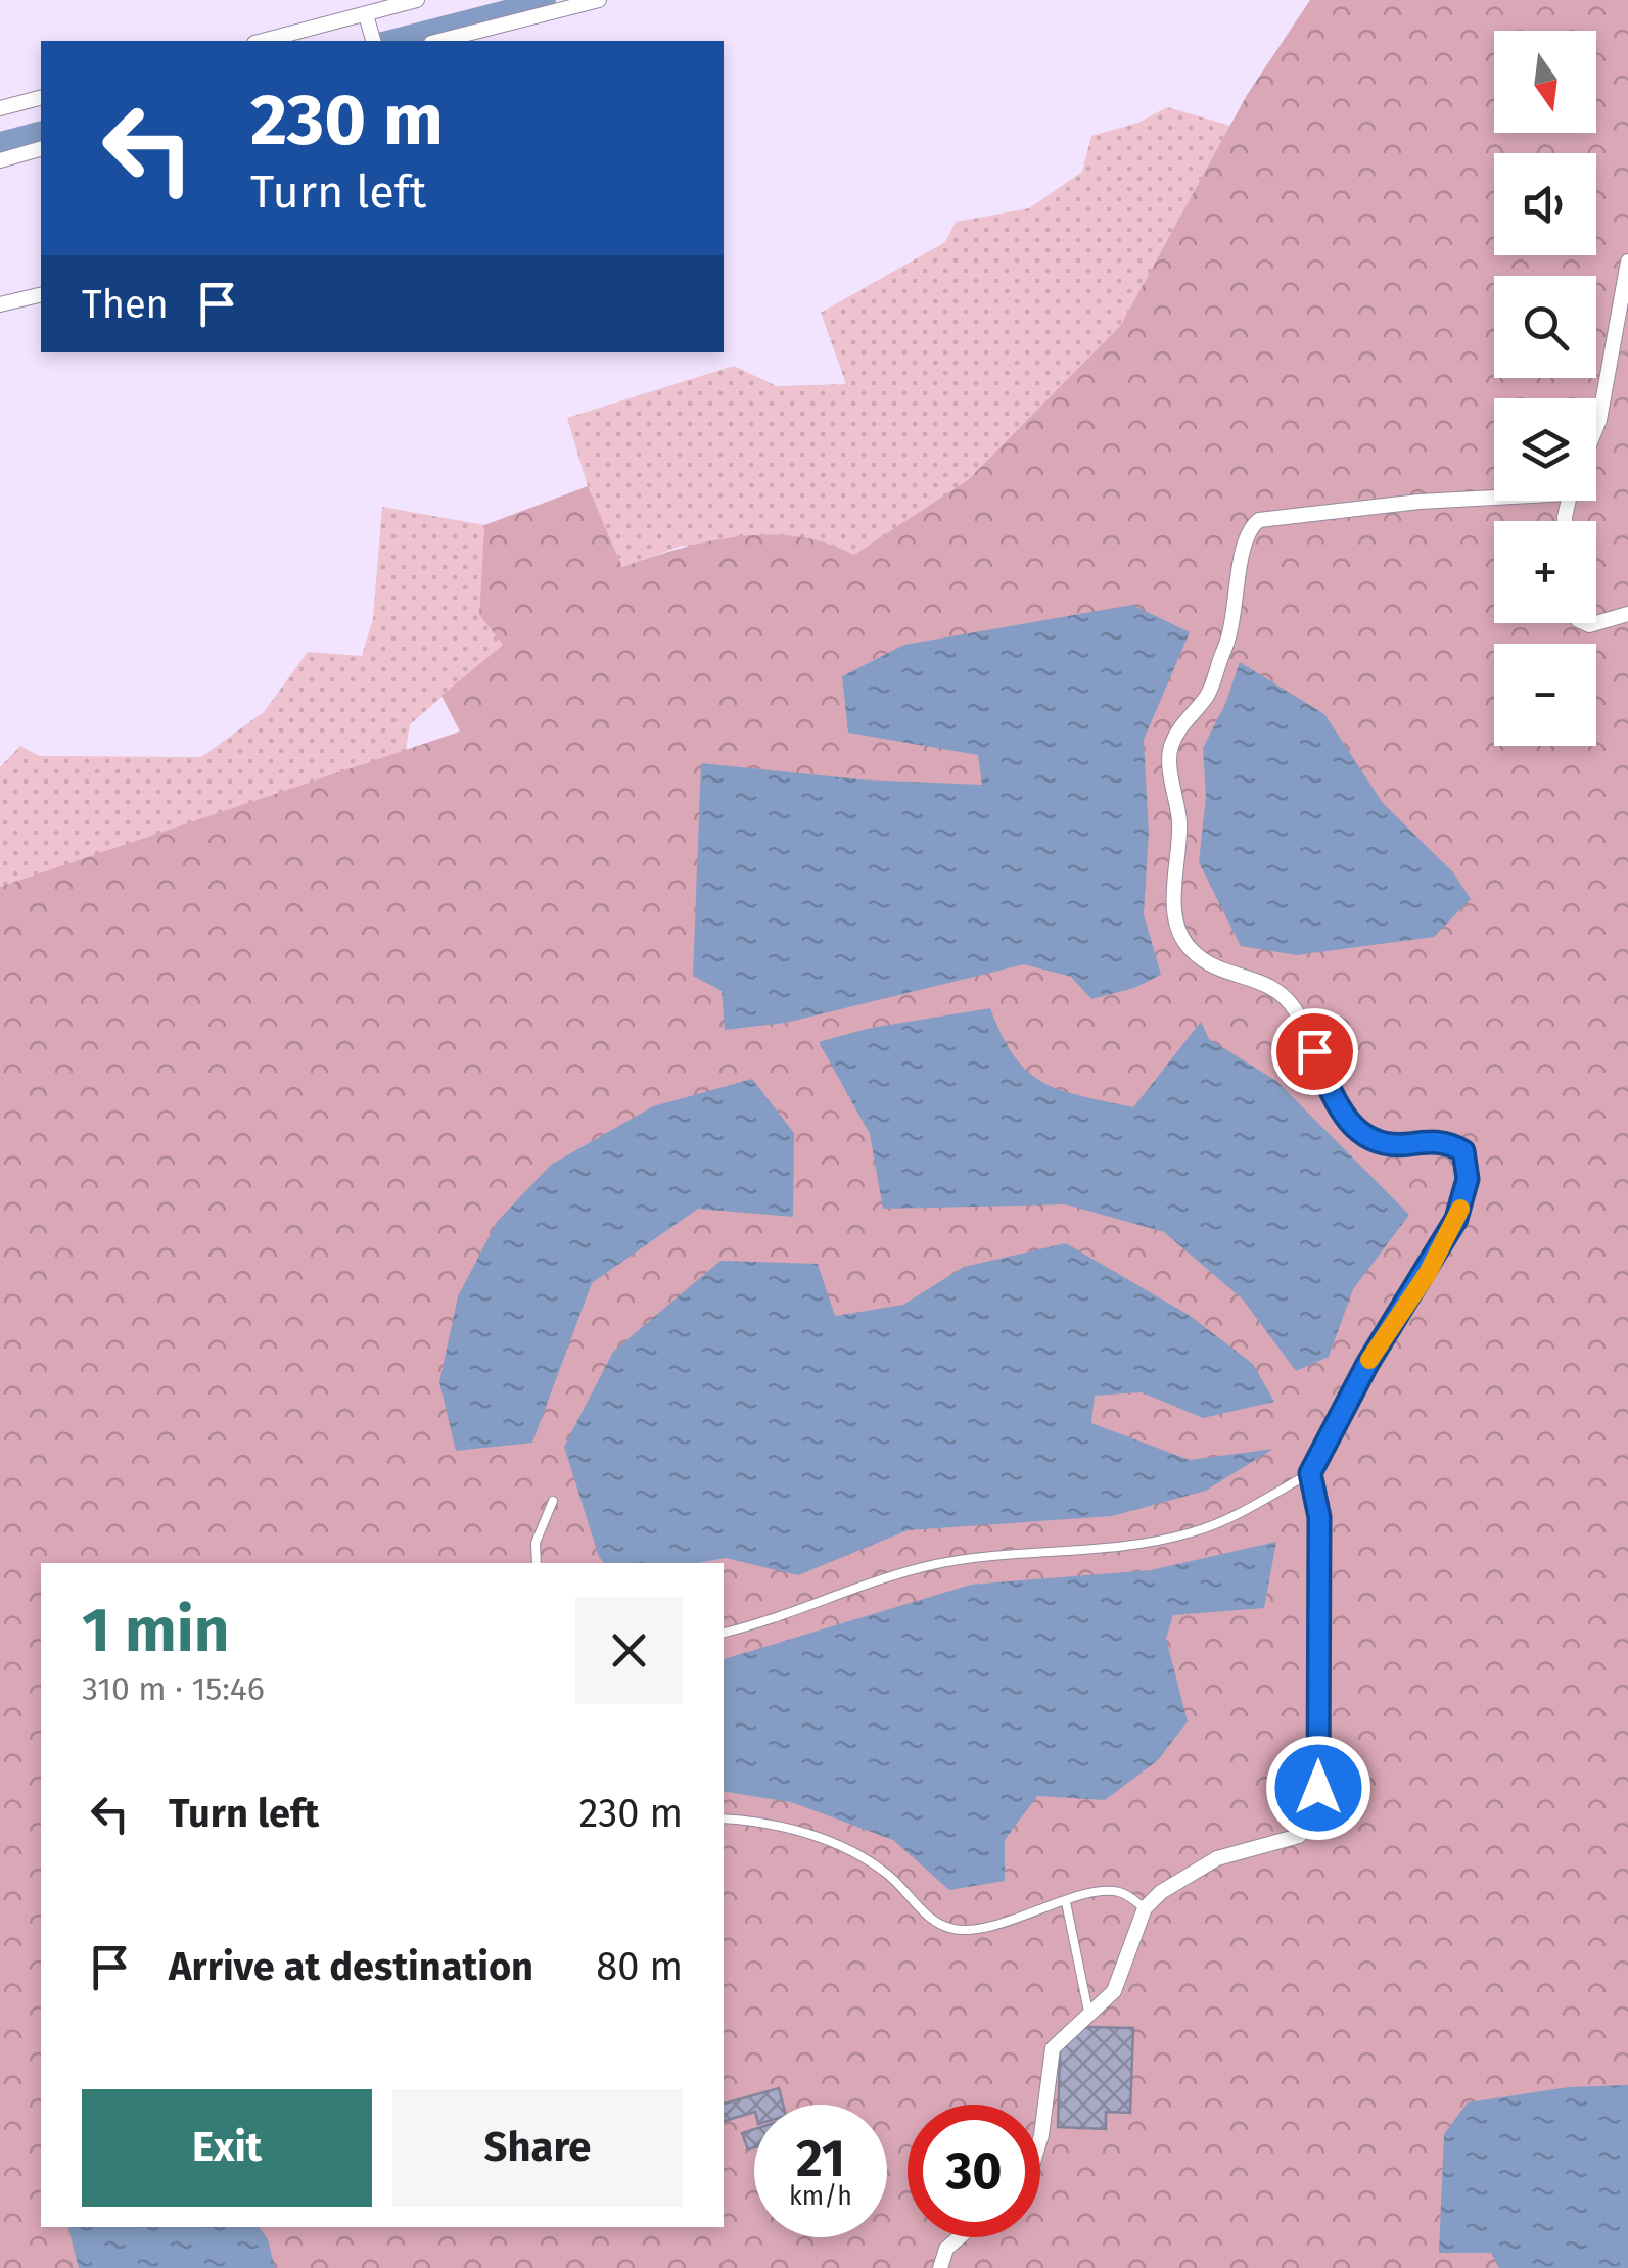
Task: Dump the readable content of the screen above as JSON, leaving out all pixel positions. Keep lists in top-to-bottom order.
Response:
{
  "north": "bottom",
  "page": {
    "map_buttons": ["+", "−"],
    "turn": ["230 m", "Turn left"],
    "then": "Then",
    "heading": ["1 min", "310 m · 15:46"],
    "list": [
      {
        "name": "Turn left",
        "value": "230 m"
      },
      {
        "name": "Arrive at destination",
        "value": "80 m"
      }
    ],
    "buttons": ["Exit", "Share"],
    "speed": "21 km/h",
    "limit": "30"
  }
}
